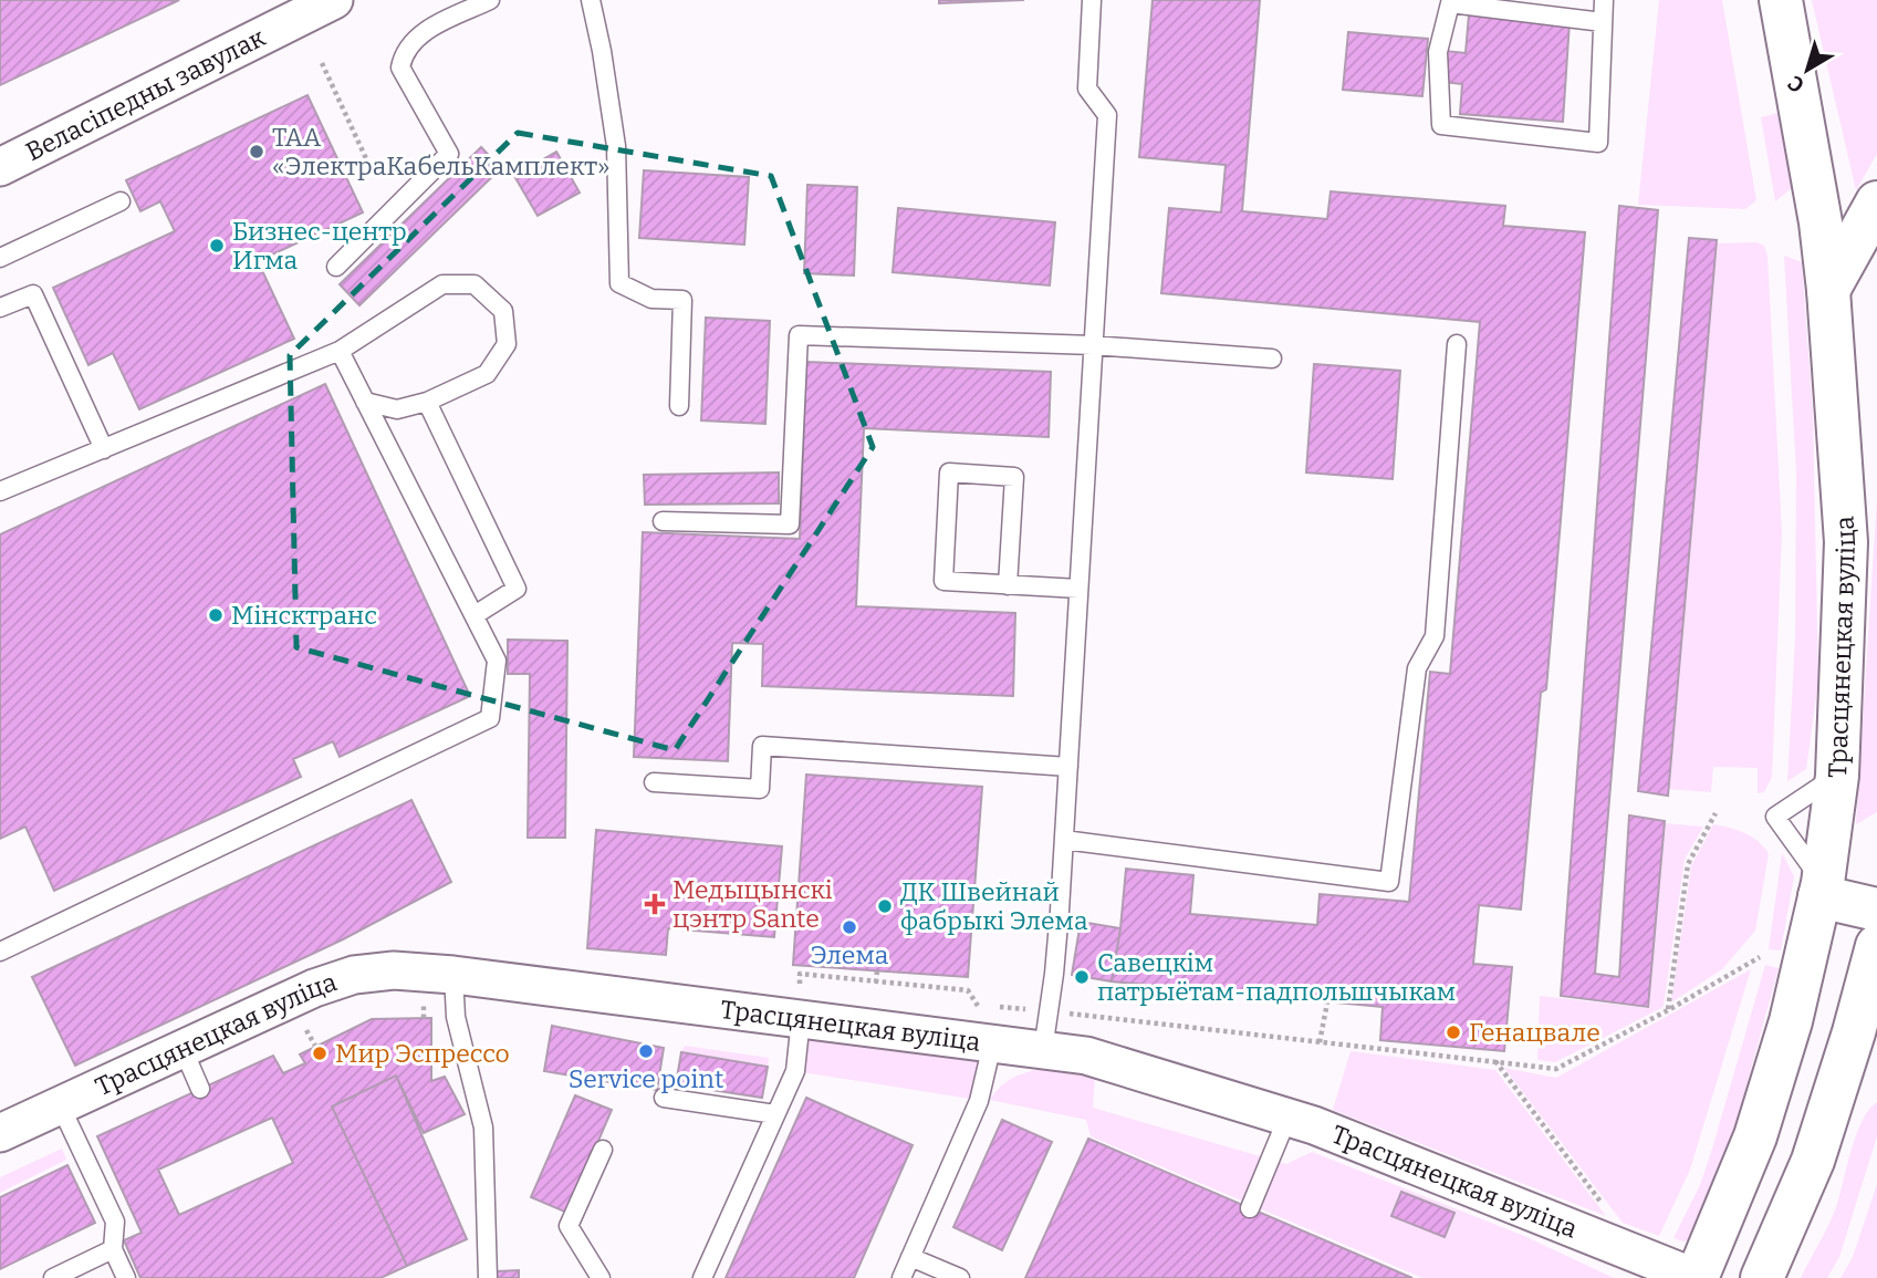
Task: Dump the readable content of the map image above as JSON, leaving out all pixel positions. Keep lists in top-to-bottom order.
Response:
{
  "streets": {
    "main road": ["Трасцянецкая вуліца"],
    "street": ["Веласіпедны завулак"]
  },
  "places": {
    "other": [
      "ТАА «ЭлектраКабельКамплект»",
      "Бизнес-центр Игма",
      "Мінсктранс",
      "ДК Швейнай фабрыкі Элема",
      "Элема",
      "Савецкім патрыётам-падпольшчыкам",
      "Генацвале",
      "Service point",
      "Мир Эспрессо"
    ],
    "health": ["Медыцынскі цэнтр Sante"]
  },
  "north": "bottom left"
}
